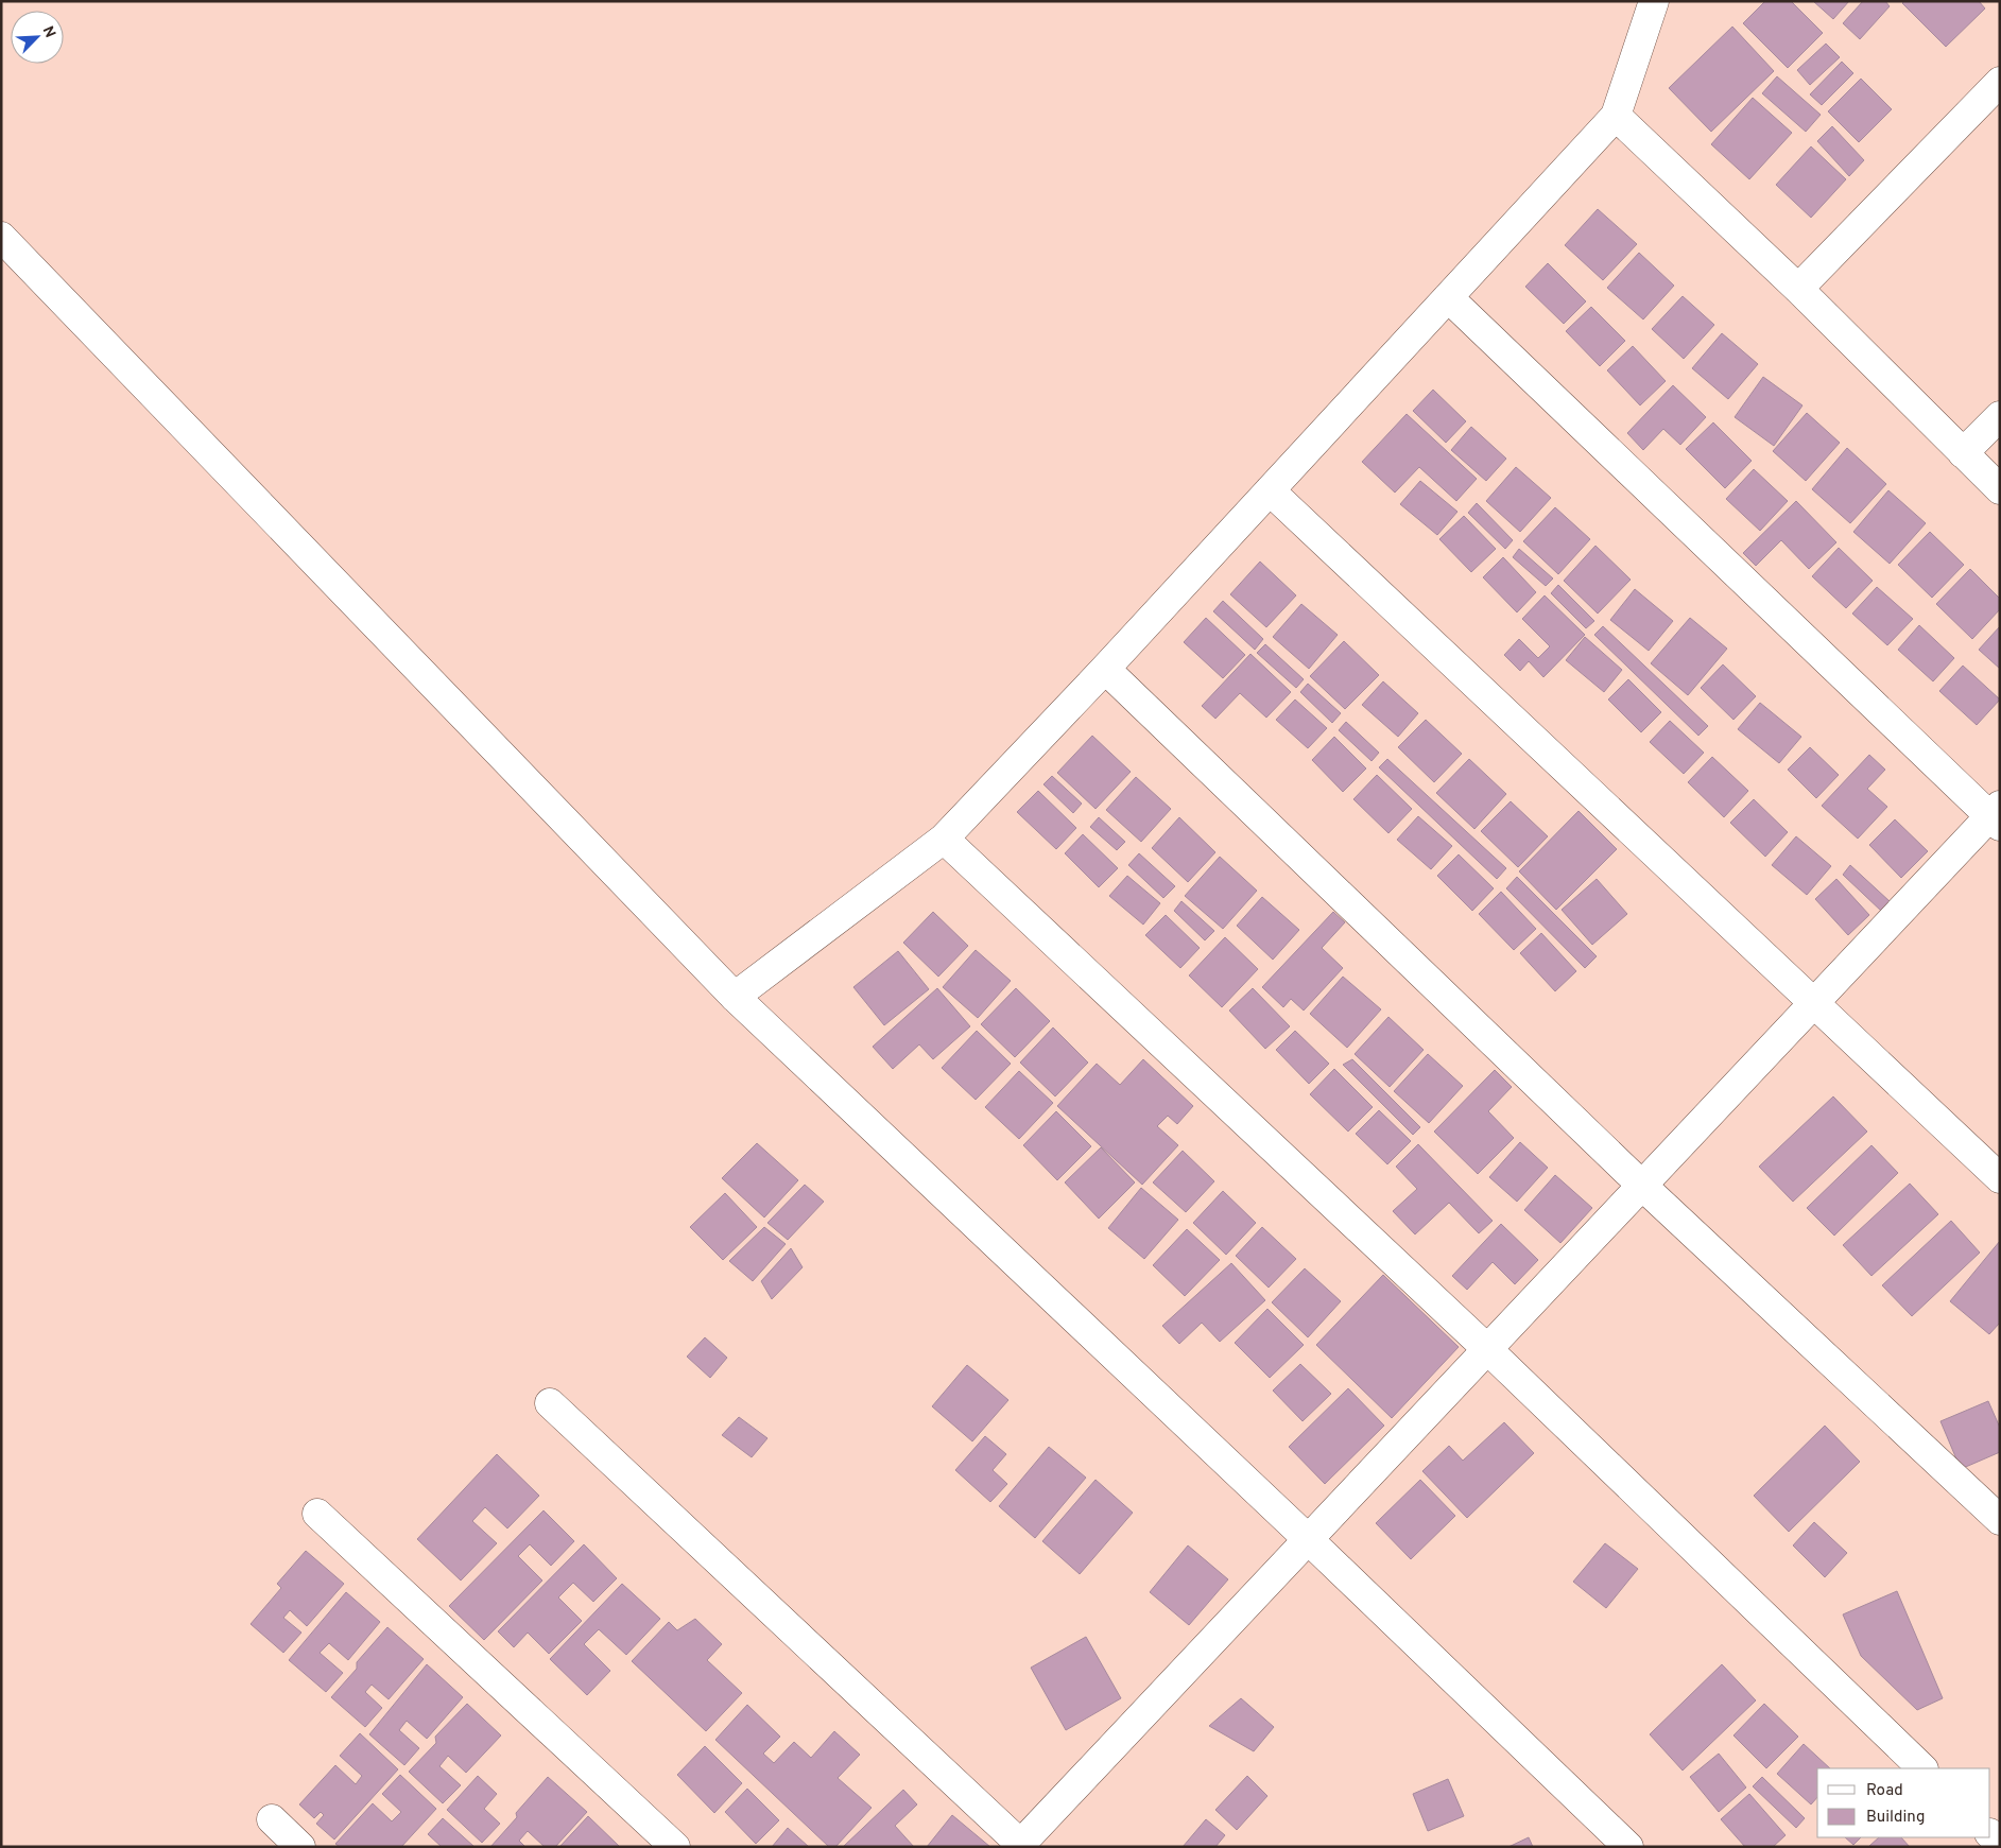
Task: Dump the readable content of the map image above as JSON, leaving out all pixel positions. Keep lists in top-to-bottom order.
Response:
{
  "legend": ["Road", "Building"],
  "north": "top right"
}
